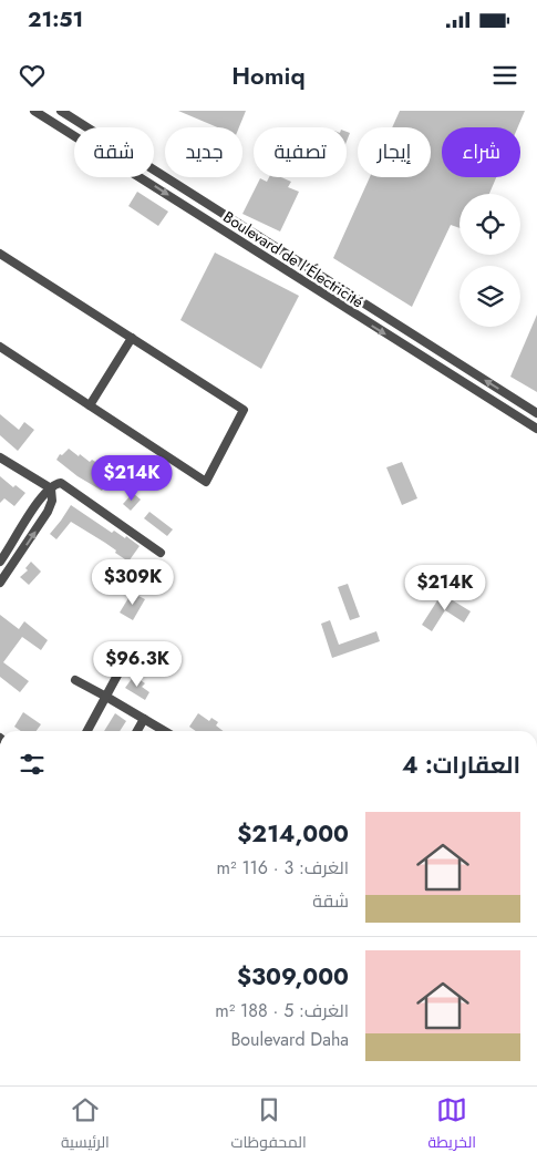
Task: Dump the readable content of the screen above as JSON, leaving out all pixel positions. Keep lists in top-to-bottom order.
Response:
{
  "streets": {
    "street": ["Boulevard de l'Électricité"]
  },
  "page": {
    "status": "21:51",
    "header": "Homiq",
    "chip": [
      "شراء",
      "إيجار",
      "تصفية",
      "جديد",
      "شقة"
    ],
    "price": [
      "$214K",
      "$309K",
      "$214K",
      "$96.3K"
    ],
    "heading": "العقارات: 4",
    "list": [
      {
        "name": "$214,000",
        "note": "الغرف: 3 · 116 m² · شقة"
      },
      {
        "name": "$309,000",
        "note": "الغرف: 5 · 188 m² · Boulevard Daha"
      }
    ],
    "tabs": ["الخريطة", "المحفوظات", "الرئيسية"]
  }
}
